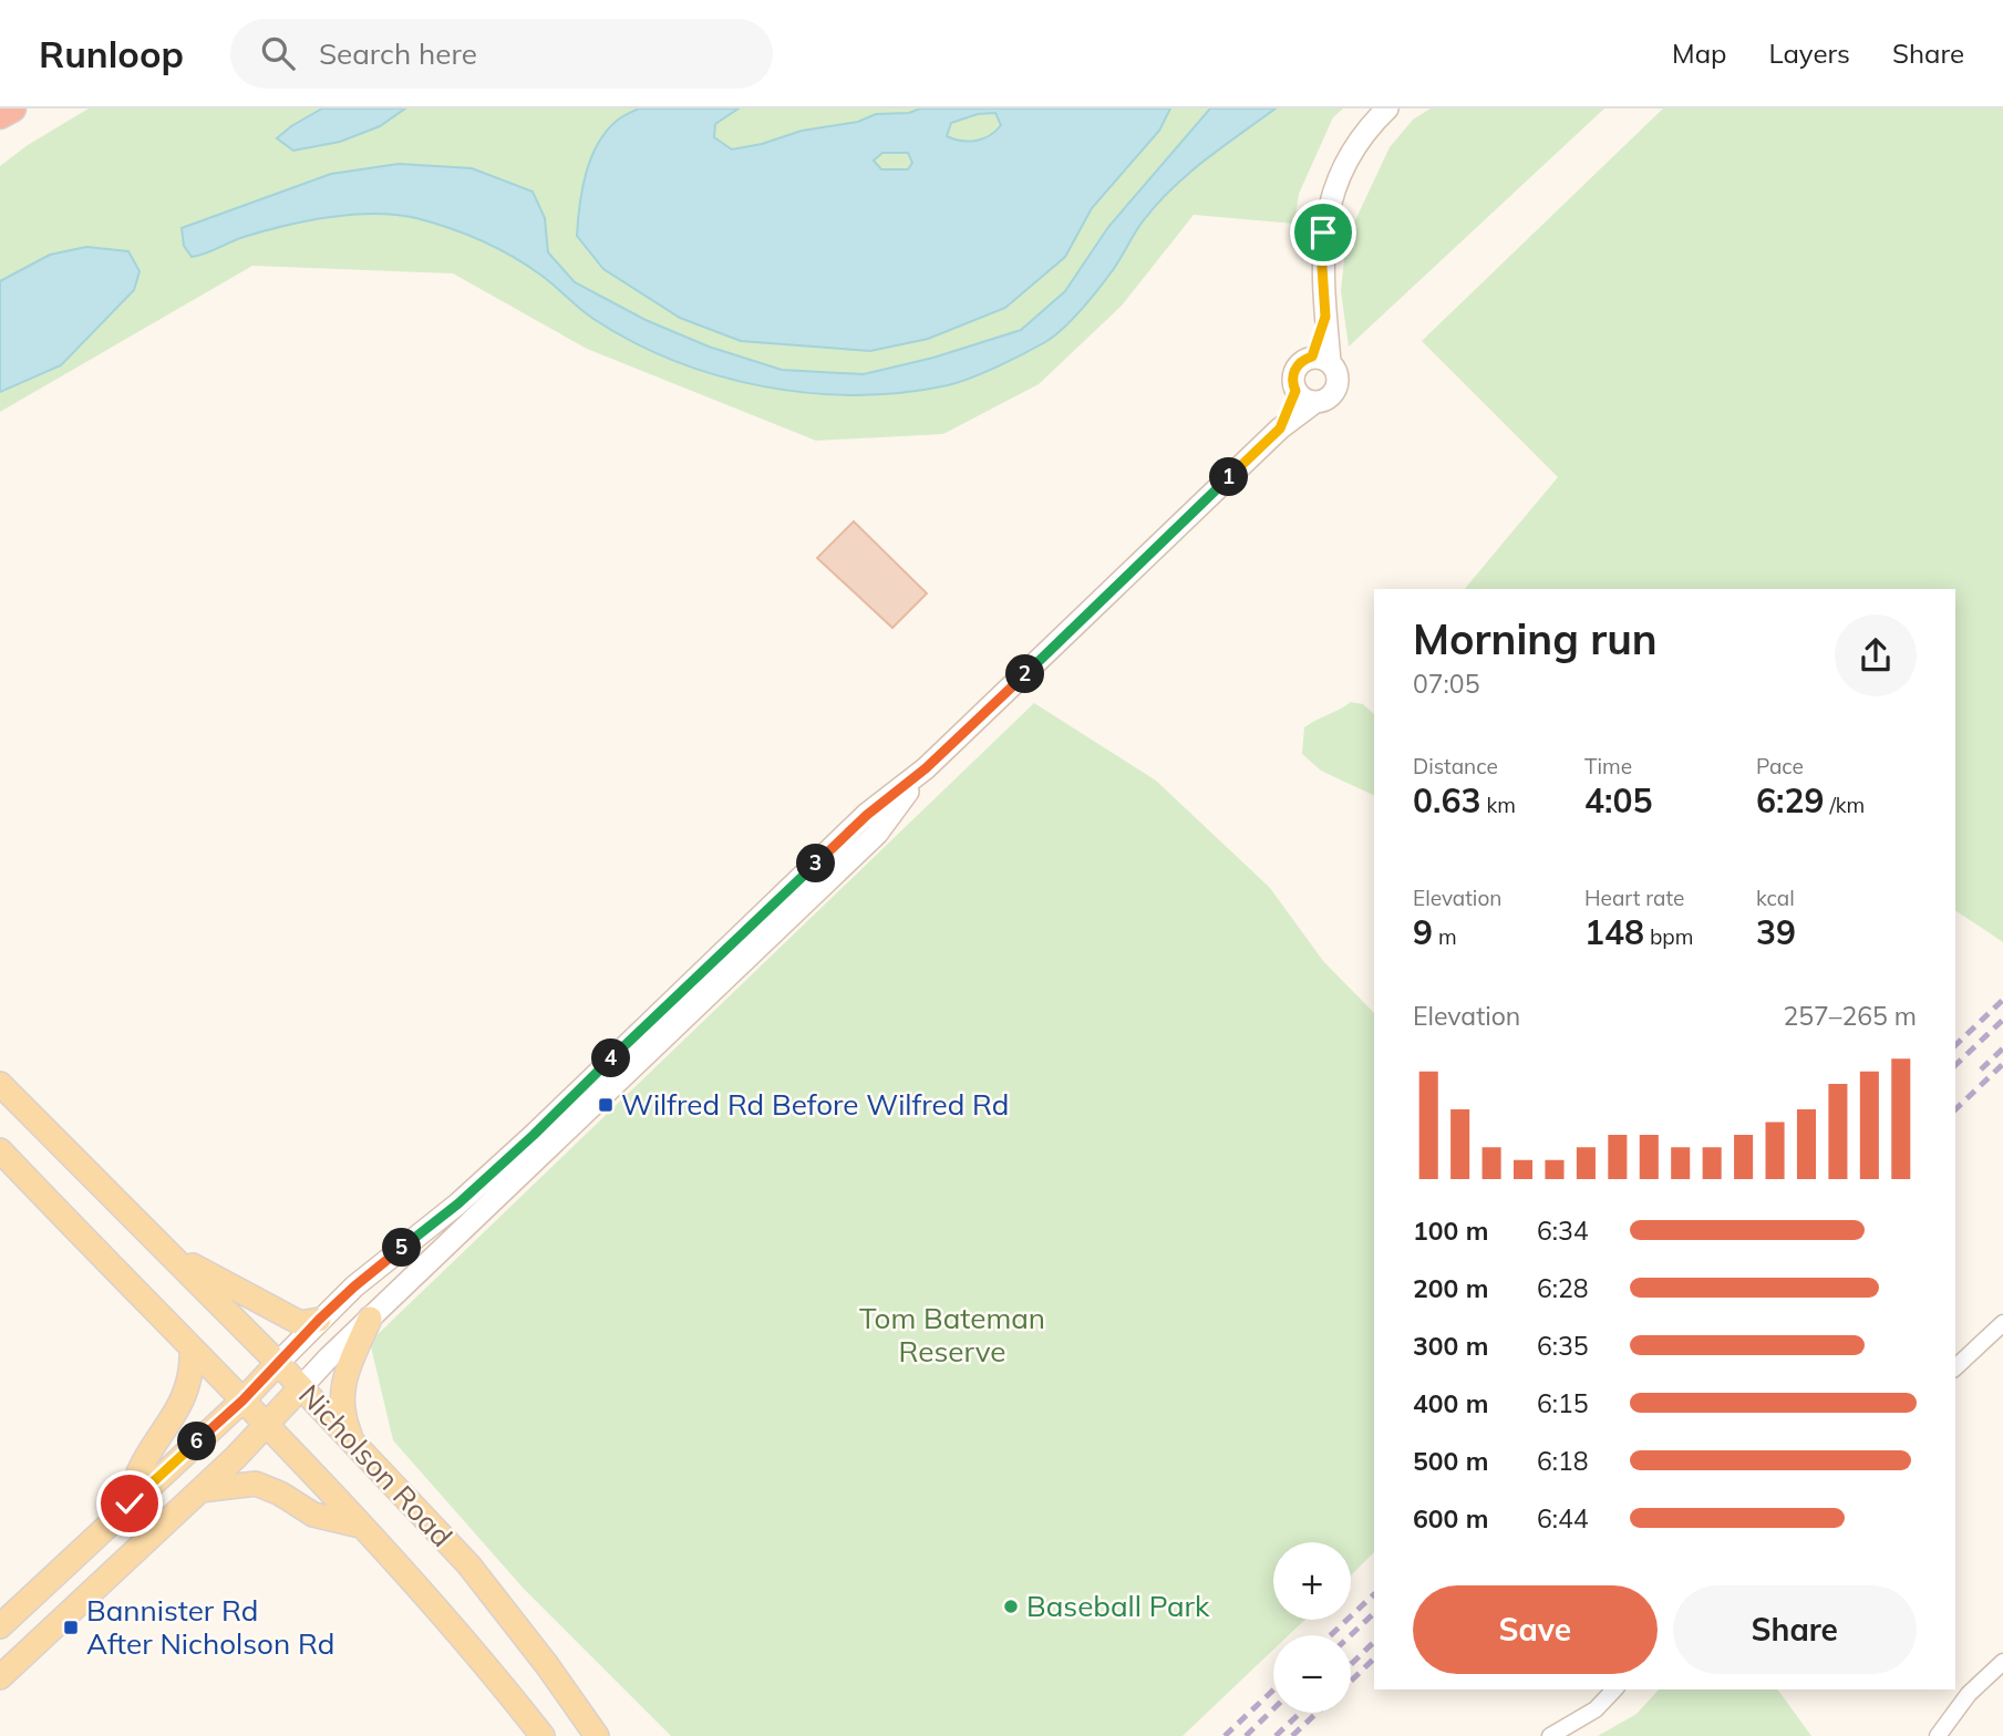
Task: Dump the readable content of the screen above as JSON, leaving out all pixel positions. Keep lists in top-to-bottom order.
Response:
{
  "streets": {
    "main road": ["Nicholson Road"]
  },
  "parks": ["Tom Bateman Reserve"],
  "places": {
    "transit": ["Wilfred Rd Before Wilfred Rd", "Bannister Rd After Nicholson Rd"],
    "other": ["Baseball Park"]
  },
  "page": {
    "header": "Runloop",
    "search": "Search here",
    "nav": ["Map", "Layers", "Share"],
    "pins": [
      "1",
      "2",
      "3",
      "4",
      "5",
      "6"
    ],
    "heading": ["Morning run", "07:05"],
    "stats": [
      ["Distance", "0.63 km"],
      ["Time", "4:05"],
      ["Pace", "6:29 /km"],
      ["Elevation", "9 m"],
      ["Heart rate", "148 bpm"],
      ["kcal", "39"]
    ],
    "chart": ["Elevation", "257–265 m"],
    "list": [
      {
        "name": "100 m",
        "note": "6:34"
      },
      {
        "name": "200 m",
        "note": "6:28"
      },
      {
        "name": "300 m",
        "note": "6:35"
      },
      {
        "name": "400 m",
        "note": "6:15"
      },
      {
        "name": "500 m",
        "note": "6:18"
      },
      {
        "name": "600 m",
        "note": "6:44"
      }
    ],
    "map_buttons": ["+", "−"],
    "buttons": ["Save", "Share"]
  }
}
